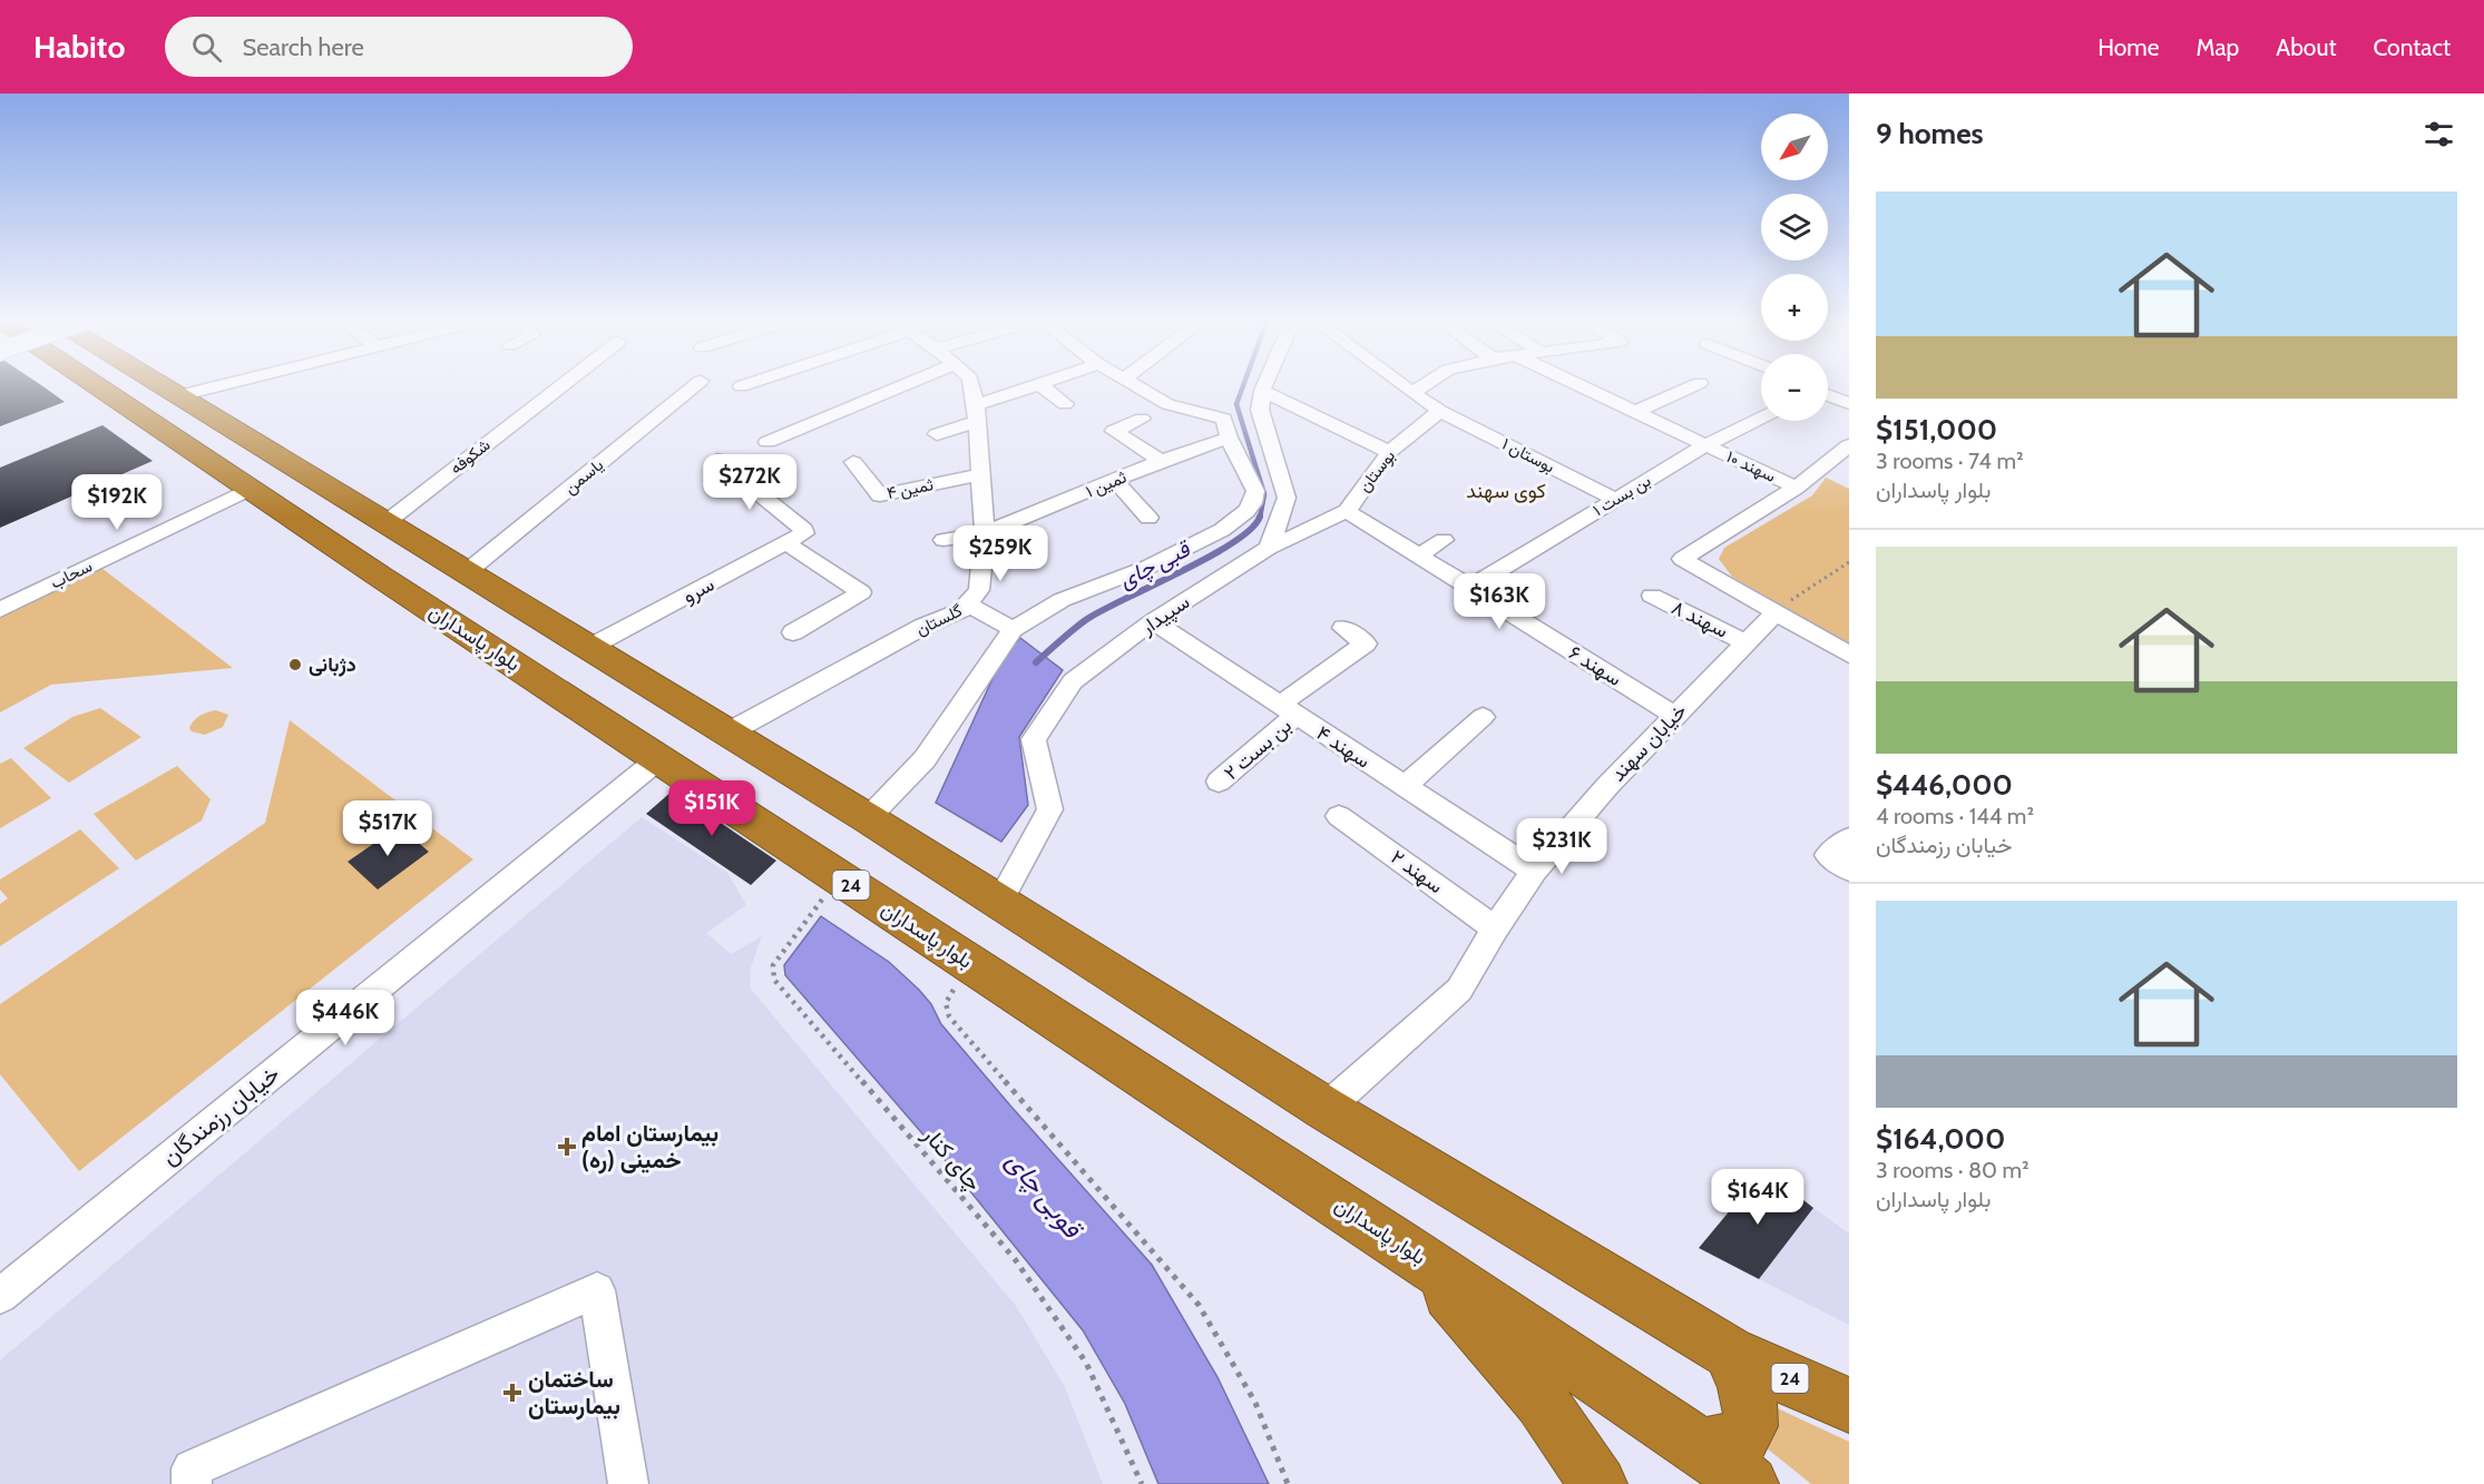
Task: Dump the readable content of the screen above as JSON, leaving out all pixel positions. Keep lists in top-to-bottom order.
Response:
{
  "streets": {
    "highway": ["بلوار پاسداران", "24"],
    "street": [
      "بوستان ۱",
      "شکوفه",
      "سهند ۱۰",
      "بوستان",
      "یاسمن",
      "ثمین ۱",
      "ثمین ۴",
      "بن بست ۱",
      "سحاب",
      "سرو",
      "سپیدار",
      "سهند ۸",
      "گلستان",
      "سهند ۶",
      "خیابان سهند",
      "سهند ۴",
      "بن بست ۲",
      "سهند ۲",
      "خیابان رزمندگان"
    ],
    "path": ["چای کنار"]
  },
  "crossings": [
    ["بوستان ۱", "بوستان"],
    ["بوستان ۱", "بن بست ۱"],
    ["شکوفه", "24"],
    ["سهند ۱۰", "بن بست ۱"],
    ["بوستان", "سپیدار"],
    ["بوستان", "سهند ۶"],
    ["یاسمن", "24"],
    ["ثمین ۱", "گلستان"],
    ["ثمین ۴", "گلستان"],
    ["بن بست ۱", "سهند ۶"],
    ["سحاب", "بلوار پاسداران"],
    ["سرو", "24"],
    ["سپیدار", "سهند ۴"],
    ["سپیدار", "24"],
    ["سهند ۸", "خیابان سهند"],
    ["گلستان", "24"],
    ["بلوار پاسداران", "خیابان رزمندگان"],
    ["بلوار پاسداران", "چای کنار"],
    ["سهند ۶", "خیابان سهند"],
    ["خیابان سهند", "سهند ۴"],
    ["خیابان سهند", "سهند ۲"],
    ["خیابان سهند", "24"],
    ["سهند ۴", "بن بست ۲"]
  ],
  "districts": ["کوی سهند"],
  "water": ["قبی چای", "قوبی چای"],
  "places": {
    "other": ["دژبانی"],
    "health": ["بیمارستان امام خمینی (ره)", "ساختمان بیمارستان"]
  },
  "north": "bottom left",
  "page": {
    "header": "Habito",
    "search": "Search here",
    "nav": [
      "Home",
      "Map",
      "About",
      "Contact"
    ],
    "heading": "9 homes",
    "map_buttons": ["+", "−"],
    "list": [
      {
        "name": "$151,000",
        "note": "3 rooms · 74 m² · بلوار پاسداران"
      },
      {
        "name": "$446,000",
        "note": "4 rooms · 144 m² · خیابان رزمندگان"
      },
      {
        "name": "$164,000",
        "note": "3 rooms · 80 m² · بلوار پاسداران"
      }
    ],
    "price": [
      "$272K",
      "$192K",
      "$259K",
      "$163K",
      "$151K",
      "$517K",
      "$231K",
      "$446K",
      "$164K"
    ]
  }
}
